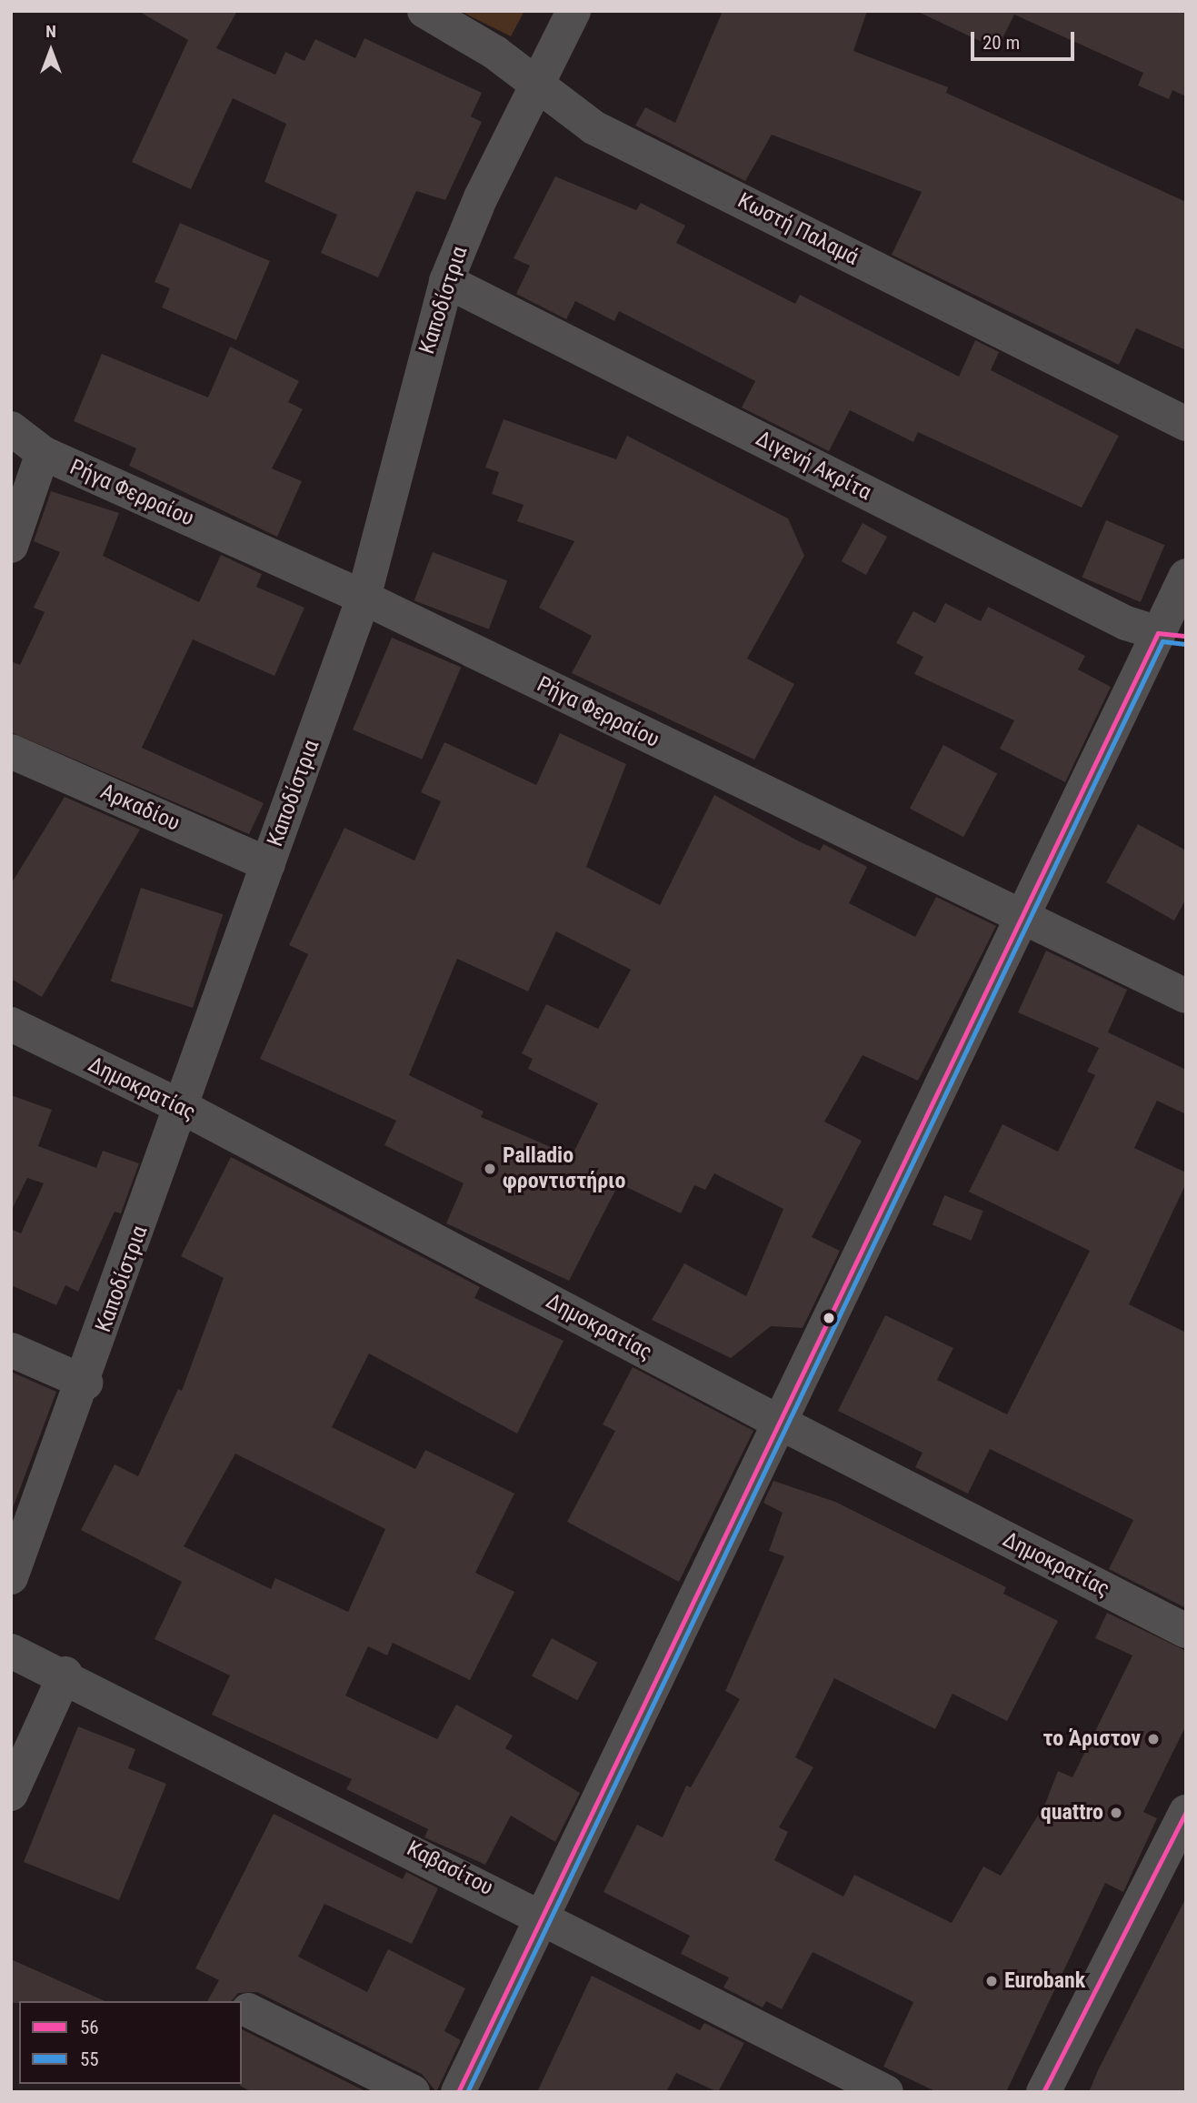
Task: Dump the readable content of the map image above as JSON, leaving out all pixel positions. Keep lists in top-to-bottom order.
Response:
{
  "streets": {
    "street": [
      "Κωστή Παλαμά",
      "Καποδίστρια",
      "Διγενή Ακρίτα",
      "Ρήγα Φερραίου",
      "Αρκαδίου",
      "Δημοκρατίας",
      "Καβασίτου"
    ]
  },
  "crossings": [
    ["Κωστή Παλαμά", "Καποδίστρια"],
    ["Καποδίστρια", "Διγενή Ακρίτα"],
    ["Καποδίστρια", "Ρήγα Φερραίου"],
    ["Καποδίστρια", "Αρκαδίου"],
    ["Καποδίστρια", "Δημοκρατίας"]
  ],
  "places": [
    "Palladio φροντιστήριο",
    "το Άριστον",
    "quattro",
    "Eurobank"
  ],
  "lines": ["transit line 56", "transit line 55"],
  "legend": ["56", "55"],
  "scale_bar": "20 m",
  "north": "top"
}
